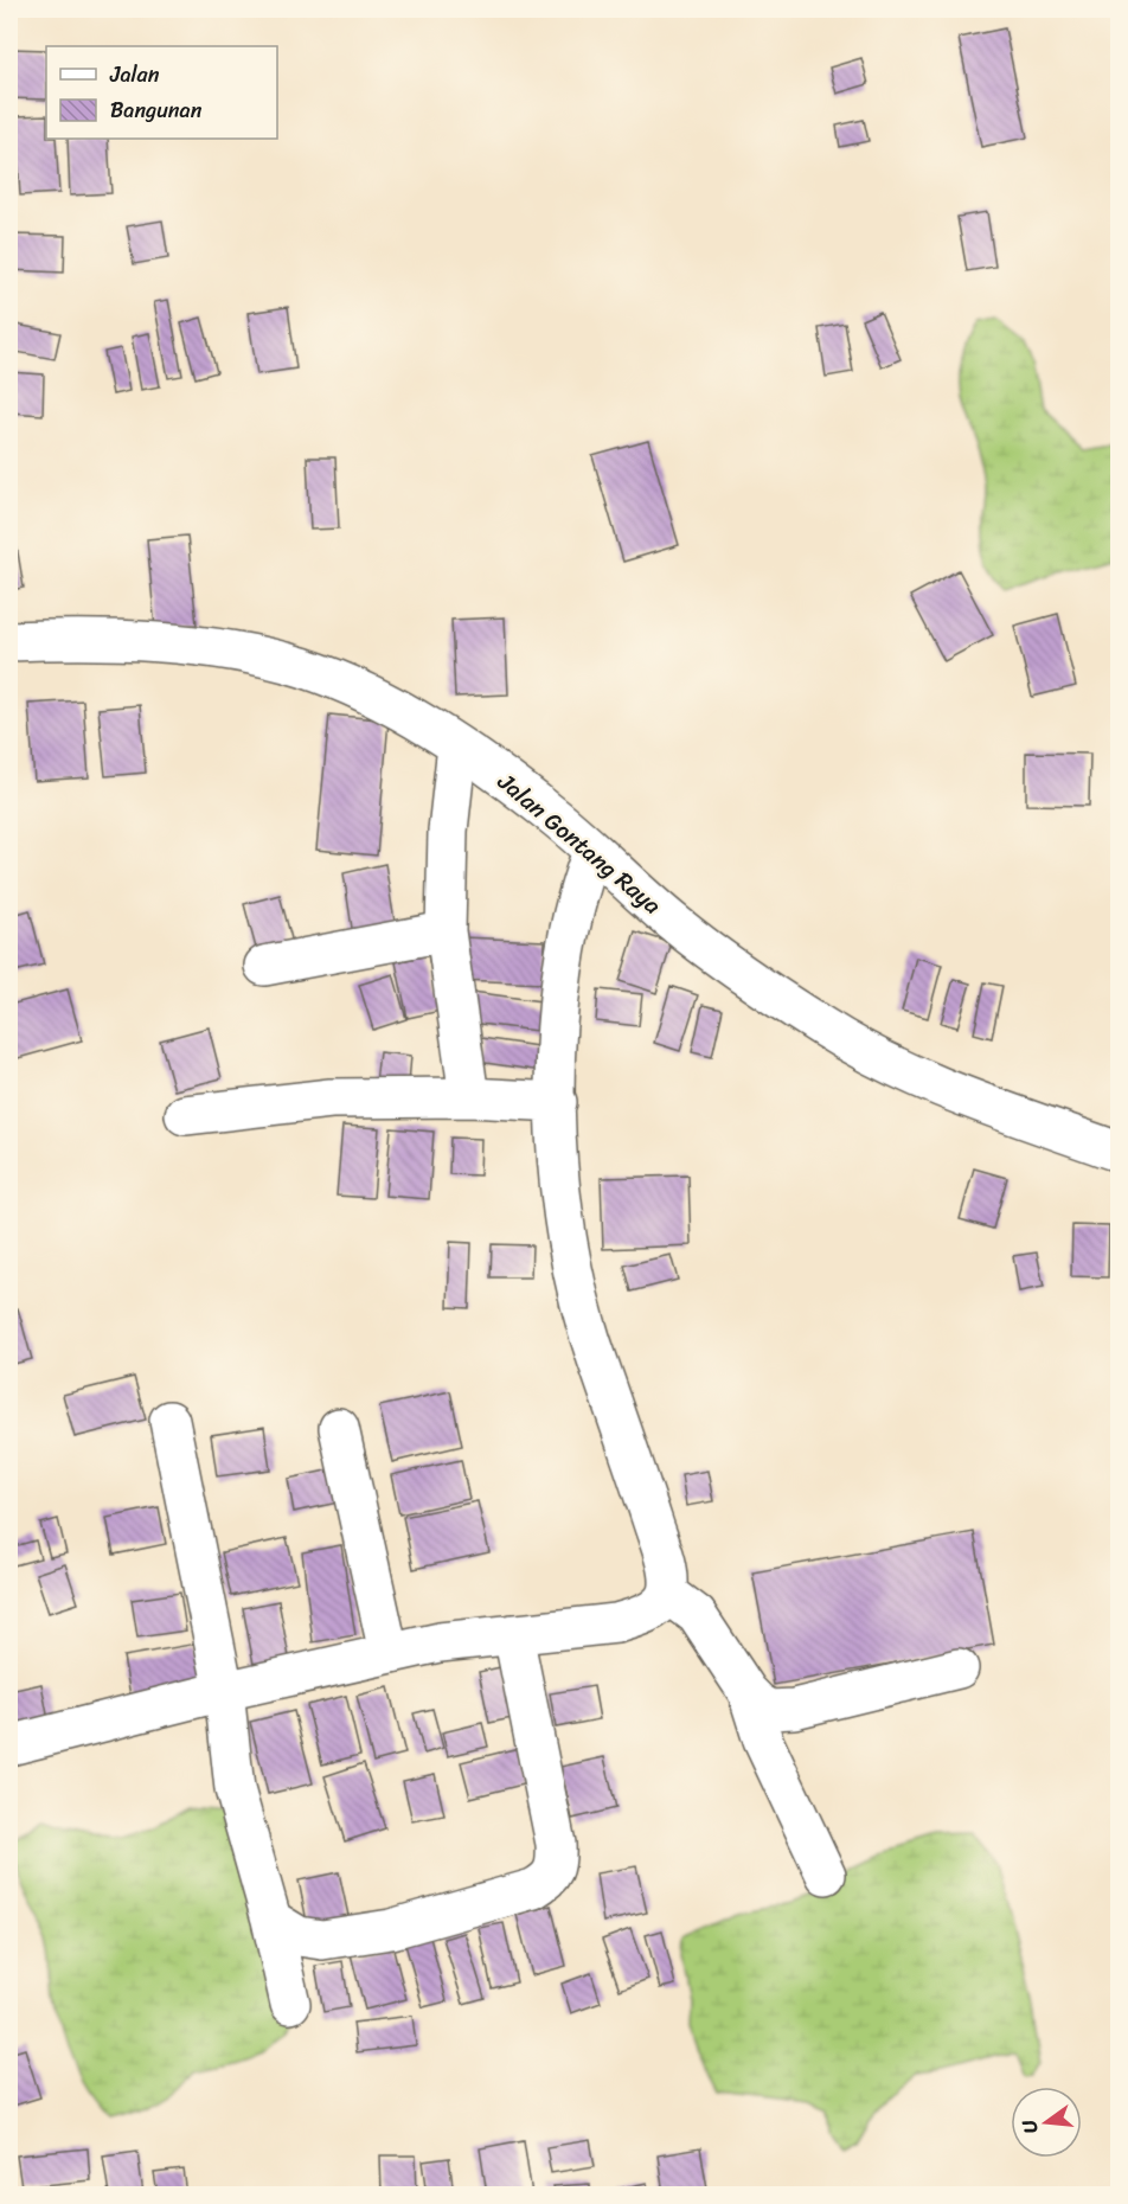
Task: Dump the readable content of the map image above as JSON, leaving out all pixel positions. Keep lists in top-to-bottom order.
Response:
{
  "streets": {
    "street": ["Jalan Gontang Raya"]
  },
  "legend": ["Jalan", "Bangunan"],
  "north": "left"
}
